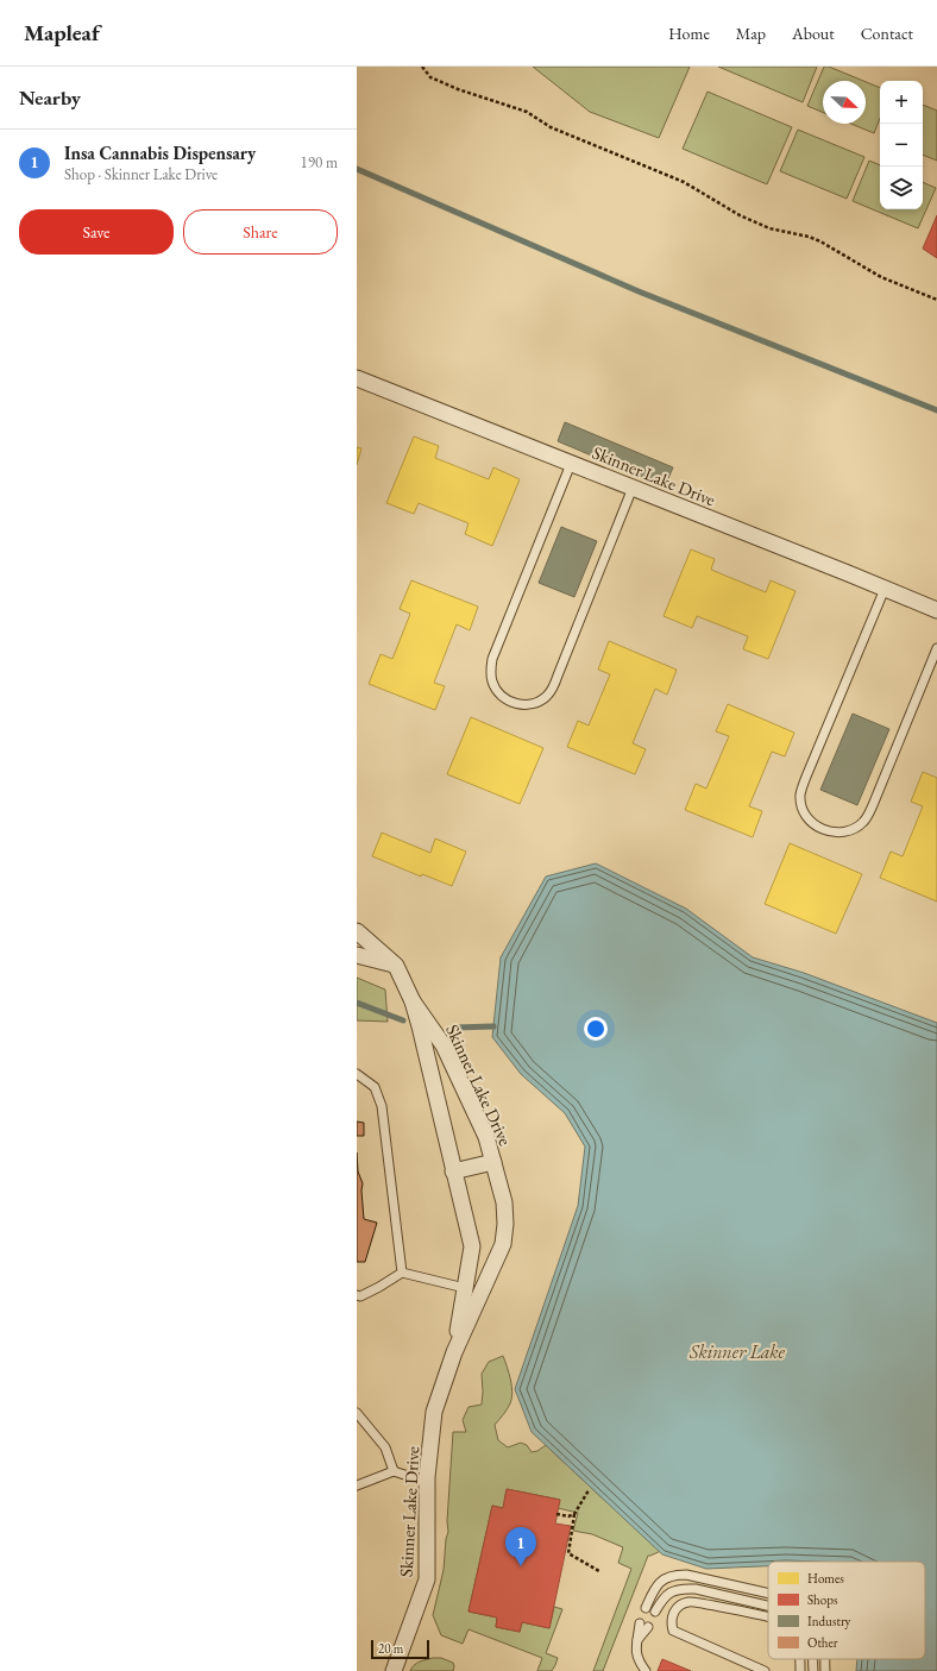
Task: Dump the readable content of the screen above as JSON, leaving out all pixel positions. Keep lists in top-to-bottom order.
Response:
{
  "streets": {
    "street": ["Skinner Lake Drive"]
  },
  "water": ["Skinner Lake"],
  "legend": [
    "Homes",
    "Shops",
    "Industry",
    "Other"
  ],
  "scale_bar": "20 m",
  "north": "bottom right",
  "page": {
    "header": "Mapleaf",
    "nav": [
      "Home",
      "Map",
      "About",
      "Contact"
    ],
    "heading": "Nearby",
    "map_buttons": ["+", "−"],
    "list": [
      {
        "mark": "1",
        "name": "Insa Cannabis Dispensary",
        "note": "Shop · Skinner Lake Drive",
        "value": "190 m"
      }
    ],
    "buttons": ["Save", "Share"],
    "pins": "1",
    "scale": "20 m"
  }
}
